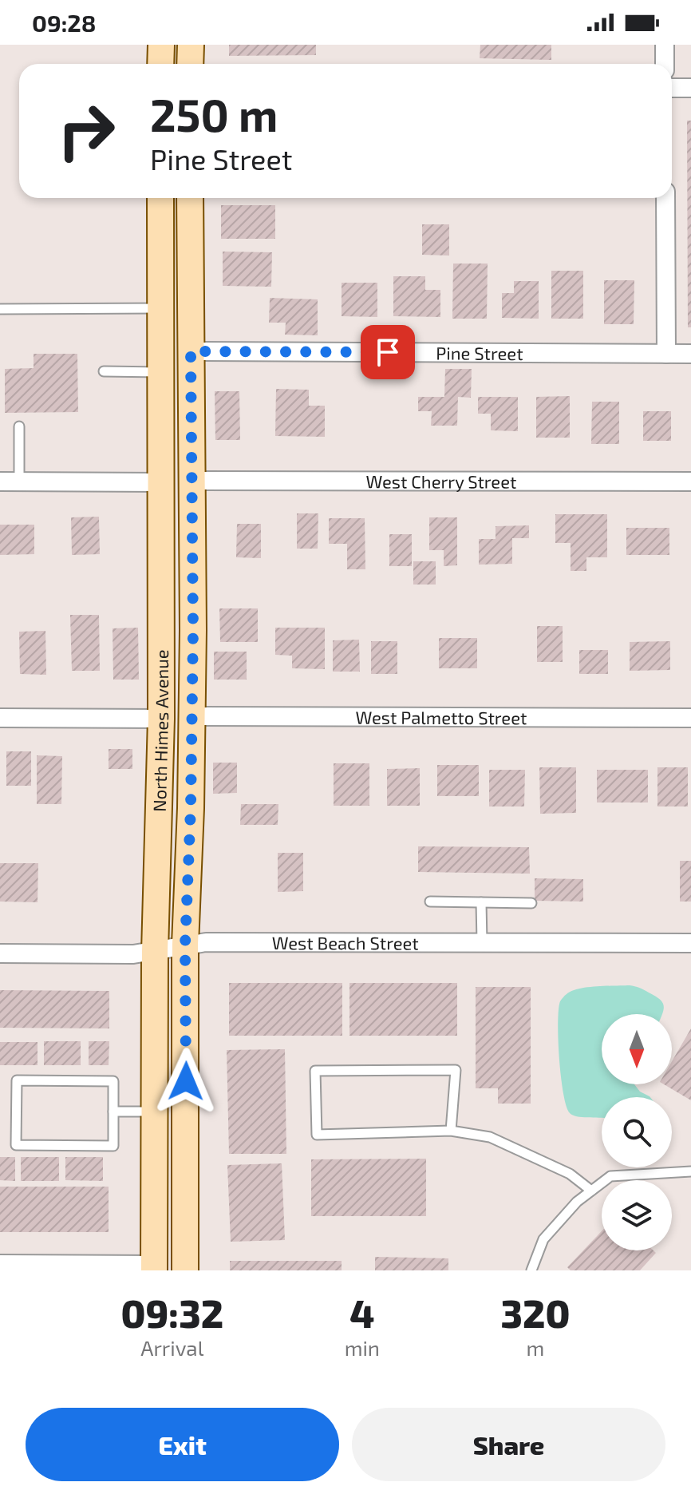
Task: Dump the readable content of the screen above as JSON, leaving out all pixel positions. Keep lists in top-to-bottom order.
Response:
{
  "streets": {
    "street": [
      "Pine Street",
      "West Cherry Street",
      "West Palmetto Street",
      "North Himes Avenue",
      "West Beach Street"
    ]
  },
  "crossings": [
    ["Pine Street", "North Himes Avenue"],
    ["West Cherry Street", "North Himes Avenue"],
    ["West Palmetto Street", "North Himes Avenue"],
    ["North Himes Avenue", "West Beach Street"]
  ],
  "north": "bottom",
  "page": {
    "status": "09:28",
    "turn": ["250 m", "Pine Street"],
    "eta": [
      "09:32",
      "Arrival",
      "4",
      "min",
      "320",
      "m"
    ],
    "buttons": ["Exit", "Share"]
  }
}
